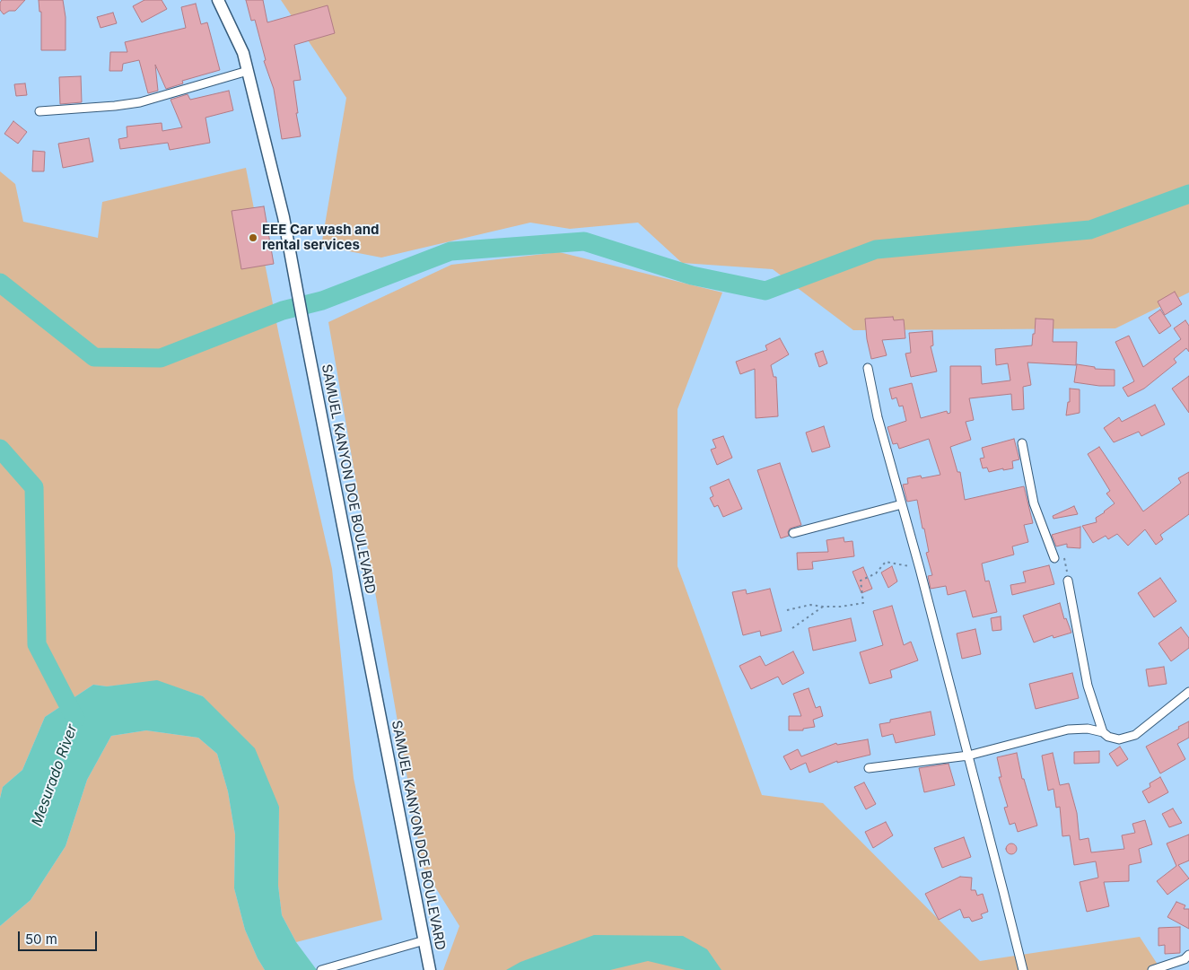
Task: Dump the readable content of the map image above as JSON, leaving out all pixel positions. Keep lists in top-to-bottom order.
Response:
{
  "streets": {
    "street": ["SAMUEL KANYON DOE BOULEVARD"]
  },
  "water": ["Mesurado River"],
  "places": ["EEE Car wash and rental services"],
  "scale_bar": "50 m"
}
